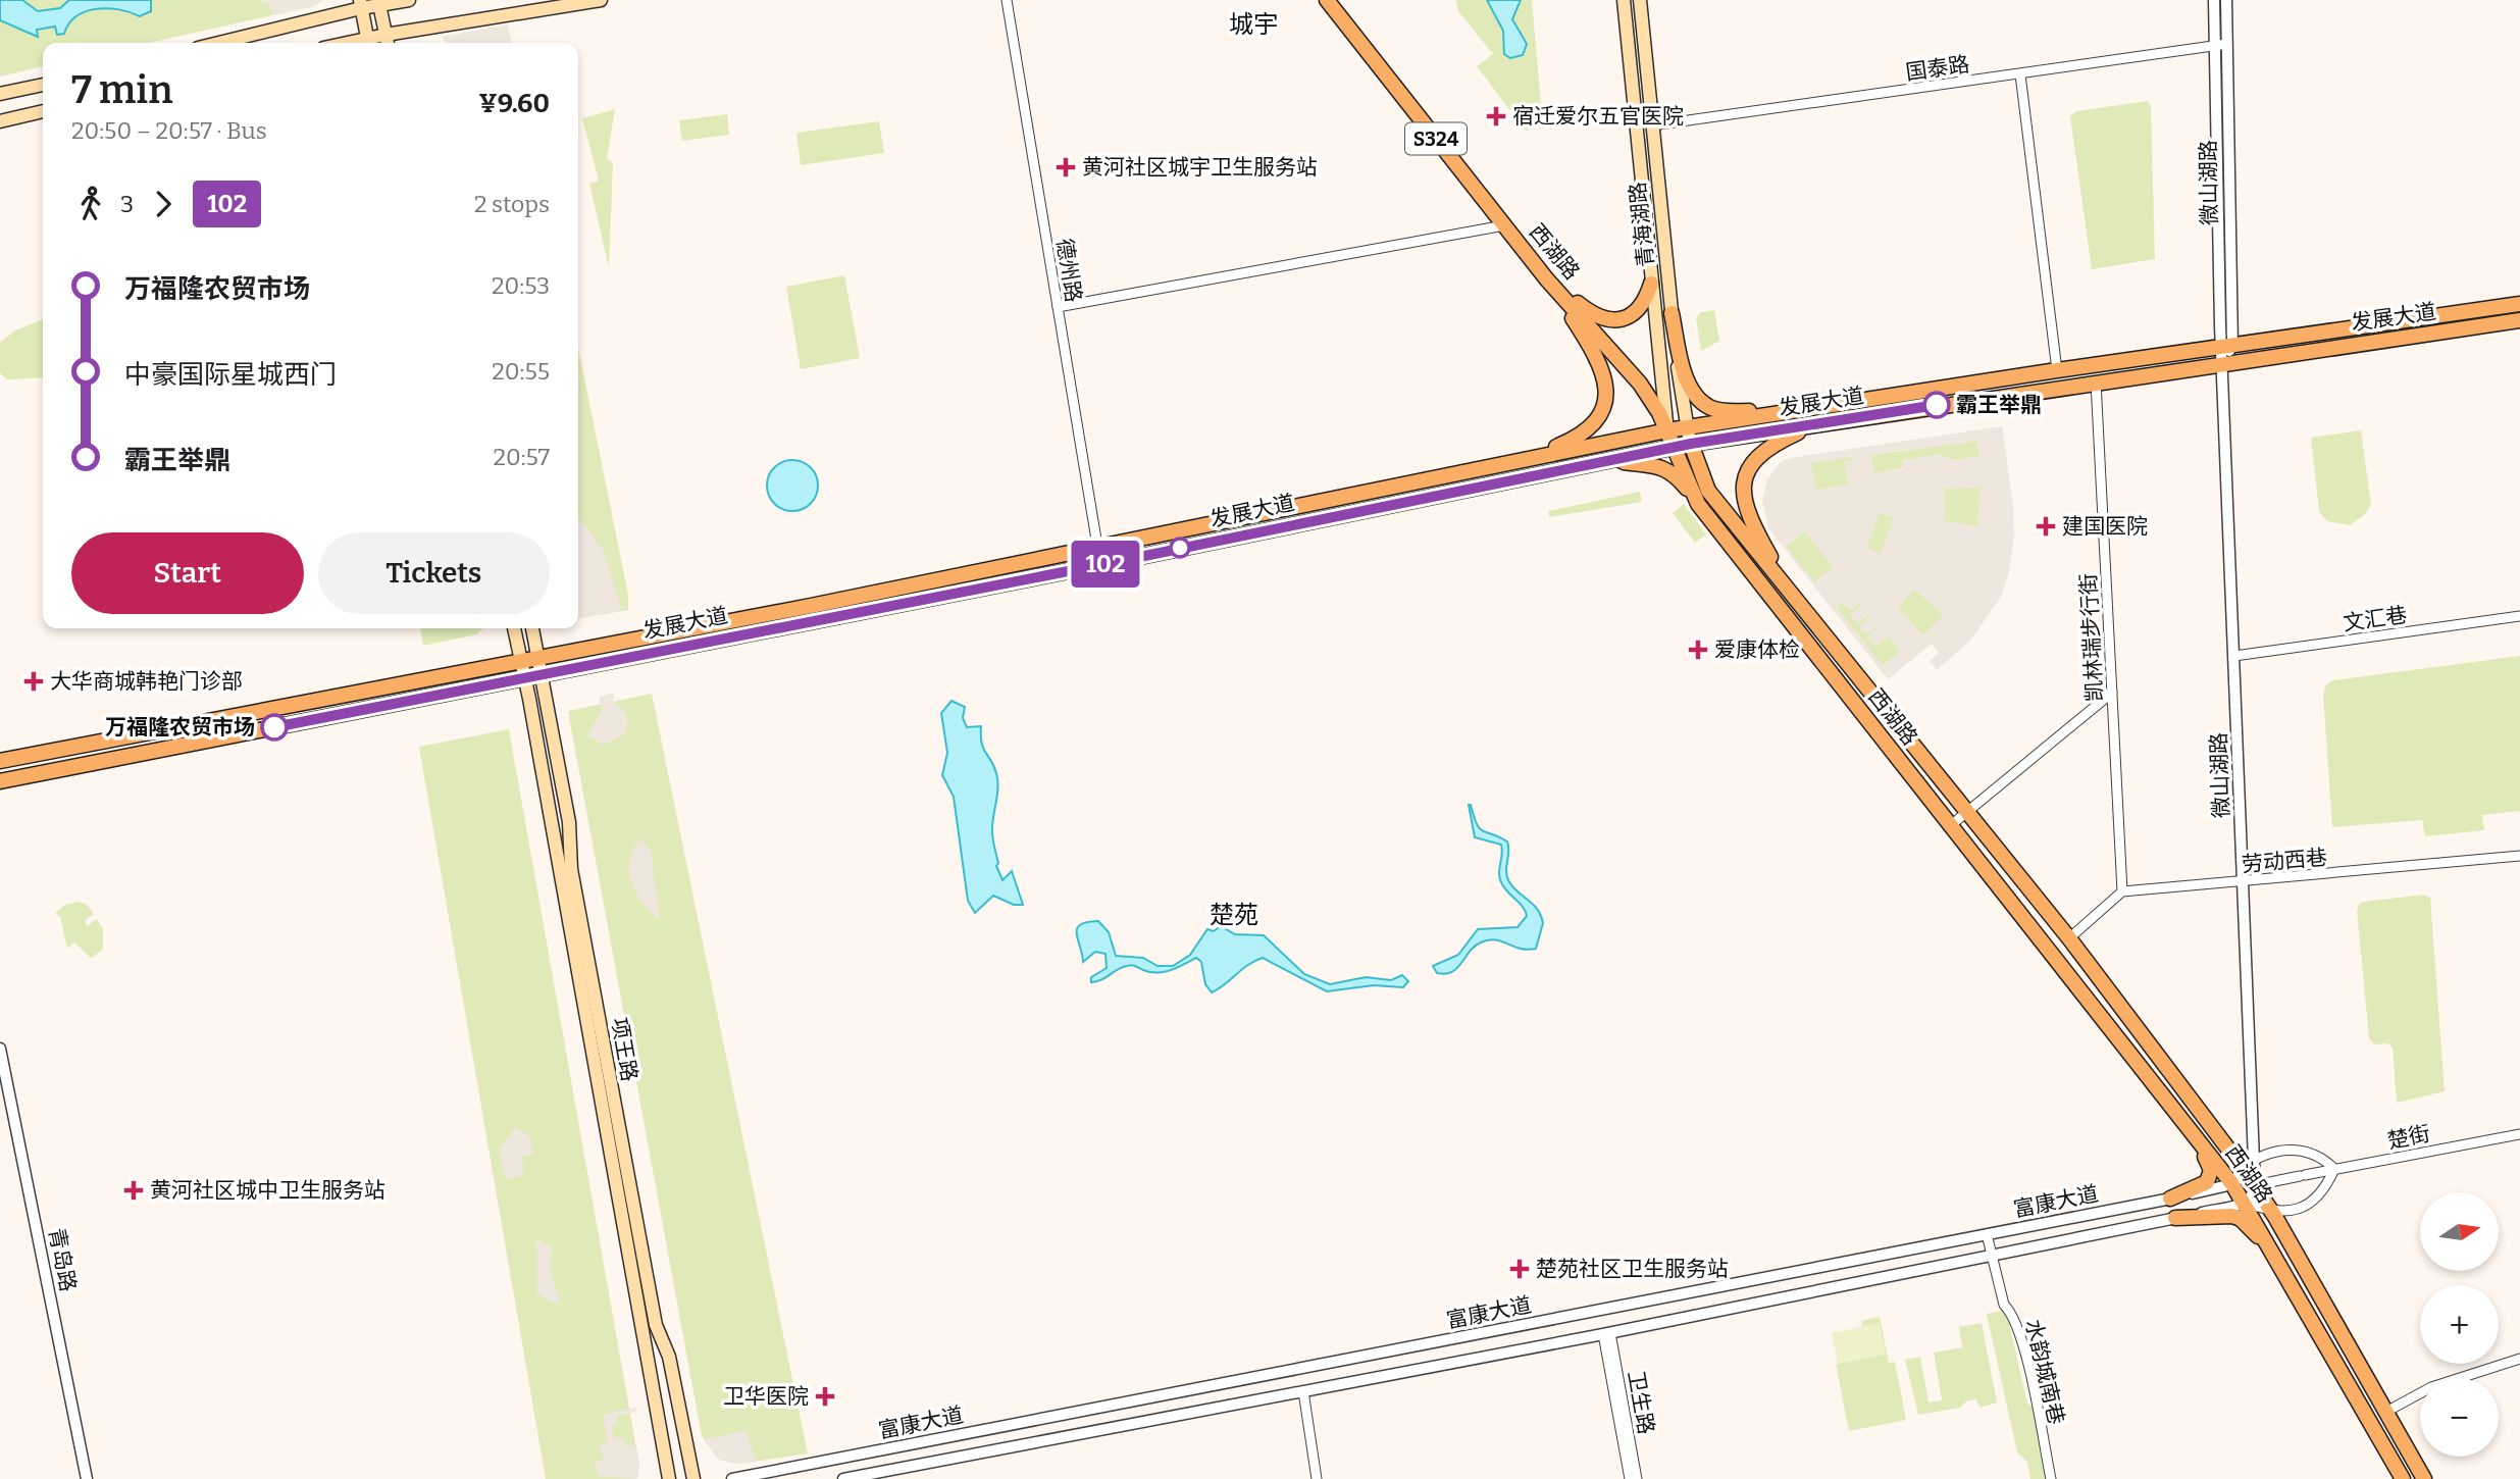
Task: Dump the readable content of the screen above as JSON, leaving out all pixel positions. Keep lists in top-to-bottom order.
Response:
{
  "streets": {
    "main road": [
      "S324",
      "青海湖路",
      "西湖路",
      "发展大道",
      "项王路"
    ],
    "street": [
      "国泰路",
      "微山湖路",
      "德州路",
      "文汇巷",
      "凯林瑞步行街",
      "劳动西巷",
      "楚街",
      "富康大道",
      "青岛路",
      "水韵城南巷",
      "卫生路"
    ]
  },
  "crossings": [
    ["国泰路", "微山湖路"],
    ["国泰路", "青海湖路"],
    ["微山湖路", "西湖路"],
    ["微山湖路", "发展大道"],
    ["微山湖路", "文汇巷"],
    ["微山湖路", "劳动西巷"],
    ["青海湖路", "西湖路"],
    ["青海湖路", "发展大道"],
    ["西湖路", "发展大道"],
    ["西湖路", "楚街"],
    ["西湖路", "富康大道"],
    ["德州路", "发展大道"],
    ["发展大道", "凯林瑞步行街"],
    ["发展大道", "项王路"],
    ["凯林瑞步行街", "劳动西巷"],
    ["富康大道", "水韵城南巷"],
    ["富康大道", "卫生路"]
  ],
  "districts": ["城宇", "楚苑"],
  "places": {
    "health": [
      "宿迁爱尔五官医院",
      "黄河社区城宇卫生服务站",
      "建国医院",
      "爱康体检",
      "大华商城韩艳门诊部",
      "黄河社区城中卫生服务站",
      "楚苑社区卫生服务站",
      "卫华医院"
    ],
    "other": ["霸王举鼎", "万福隆农贸市场"]
  },
  "lines": ["bus line 102"],
  "north": "right",
  "page": {
    "on_map": "102",
    "heading": ["7 min", "20:50 – 20:57 · Bus", "¥9.60"],
    "legs": ["3", "102", "2 stops"],
    "list": [
      {
        "name": "万福隆农贸市场",
        "value": "20:53"
      },
      {
        "name": "中豪国际星城西门",
        "value": "20:55"
      },
      {
        "name": "霸王举鼎",
        "value": "20:57"
      }
    ],
    "buttons": ["Start", "Tickets"],
    "map_buttons": ["+", "−"]
  }
}
